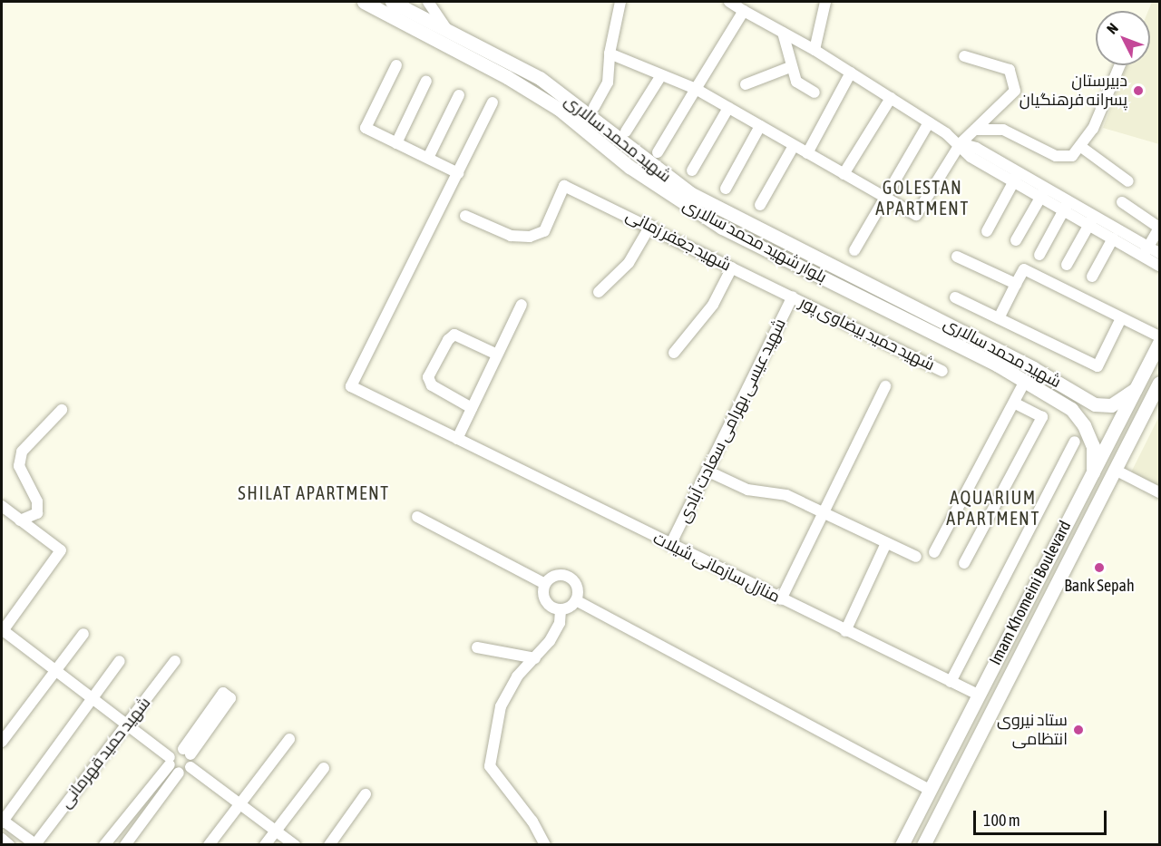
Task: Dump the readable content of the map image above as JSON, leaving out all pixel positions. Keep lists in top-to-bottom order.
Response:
{
  "streets": {
    "main road": ["شهید محمد سالاری", "بلوار شهید محمد سالاری", "Imam Khomeini Boulevard"],
    "street": [
      "شهید جعفر زمانی",
      "شهید حمید بیضاوی پور",
      "شهید عیسی بهرامی سعادت آبادی",
      "منازل سازمانی شیلات",
      "شهید حمید قهرمانی"
    ]
  },
  "crossings": [
    ["شهید محمد سالاری", "Imam Khomeini Boulevard"],
    ["شهید جعفر زمانی", "شهید حمید بیضاوی پور"],
    ["شهید جعفر زمانی", "شهید عیسی بهرامی سعادت آبادی"],
    ["بلوار شهید محمد سالاری", "Imam Khomeini Boulevard"],
    ["شهید حمید بیضاوی پور", "شهید عیسی بهرامی سعادت آبادی"],
    ["شهید عیسی بهرامی سعادت آبادی", "منازل سازمانی شیلات"],
    ["منازل سازمانی شیلات", "Imam Khomeini Boulevard"]
  ],
  "districts": ["GOLESTAN APARTMENT", "SHILAT APARTMENT", "AQUARIUM APARTMENT"],
  "places": ["دبیرستان پسرانه فرهنگیان", "Bank Sepah", "ستاد نیروی انتظامی"],
  "scale_bar": "100 m",
  "north": "top left"
}
